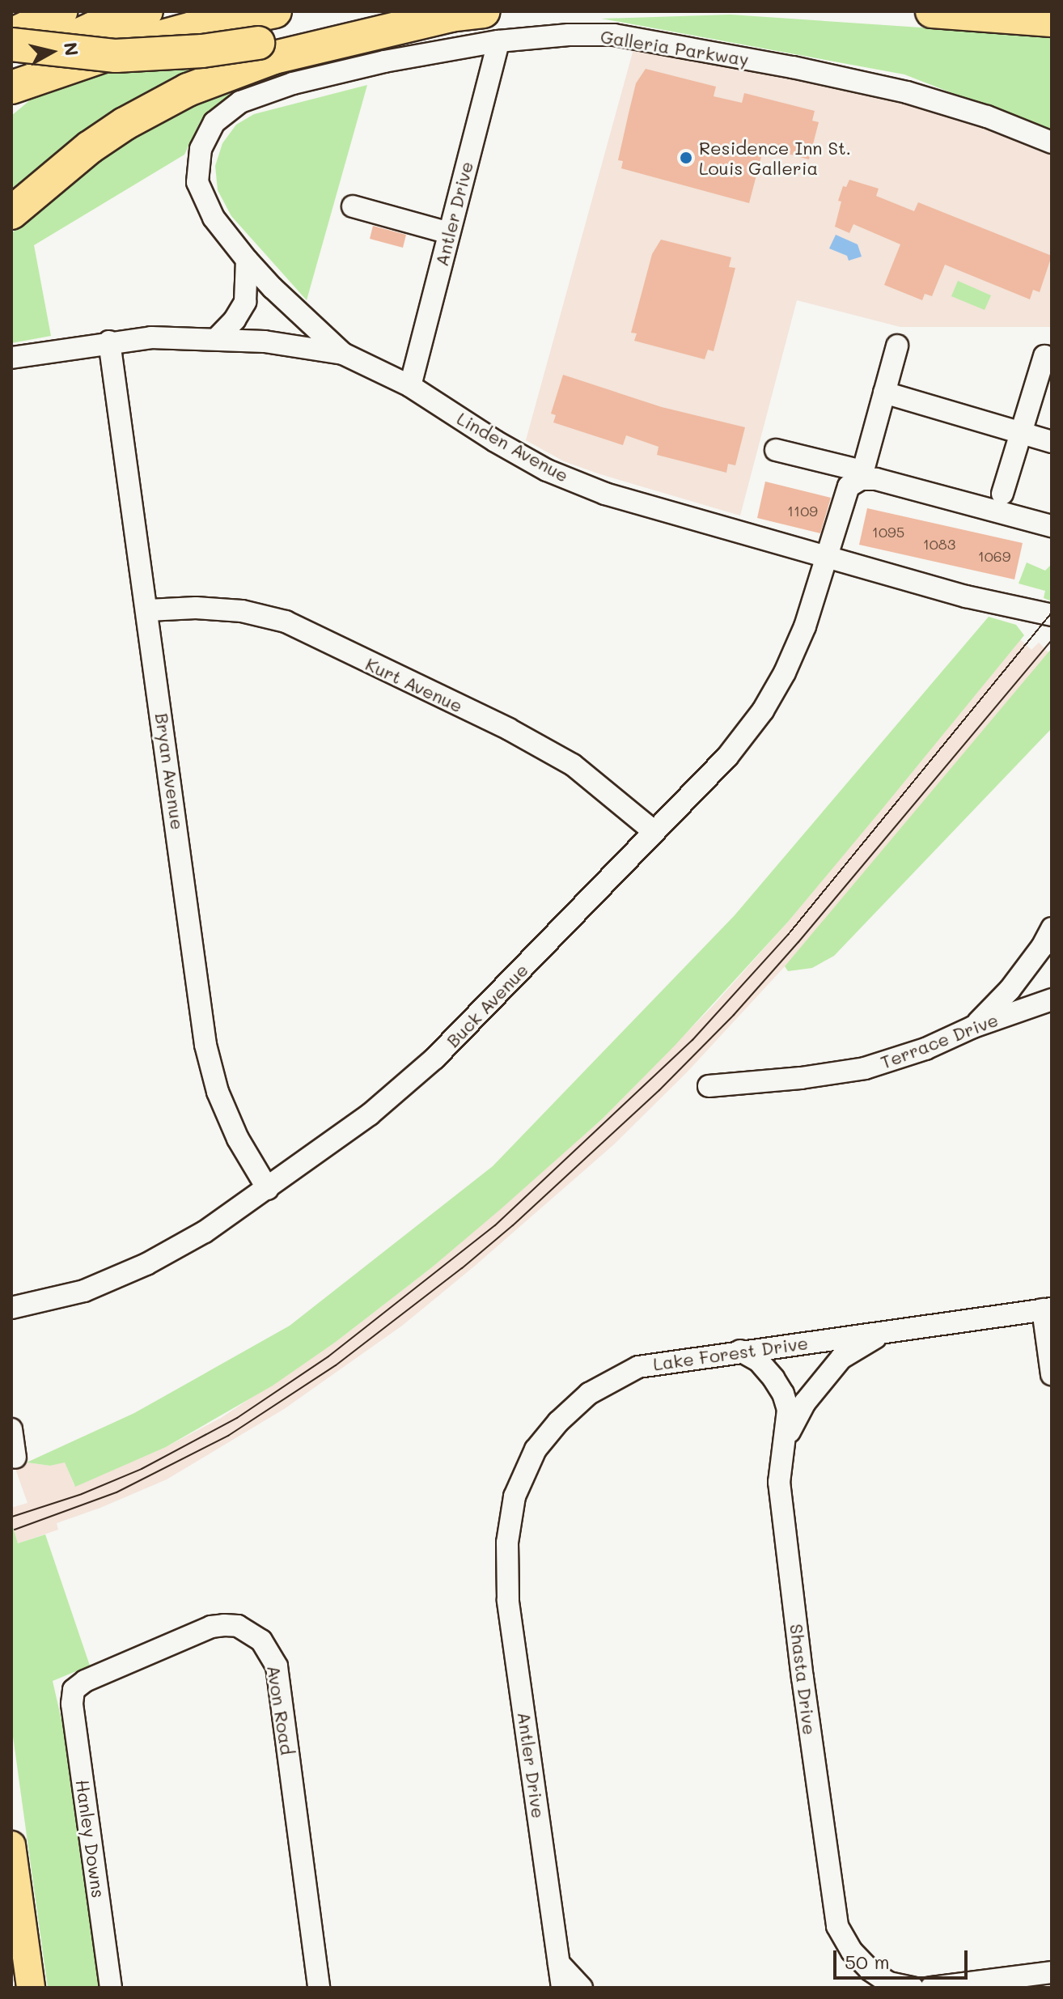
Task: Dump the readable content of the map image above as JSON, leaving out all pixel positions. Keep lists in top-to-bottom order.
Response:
{
  "streets": {
    "street": [
      "Galleria Parkway",
      "Antler Drive",
      "Linden Avenue",
      "Kurt Avenue",
      "Bryan Avenue",
      "Buck Avenue",
      "Terrace Drive",
      "Lake Forest Drive",
      "Shasta Drive",
      "Avon Road",
      "Hanley Downs"
    ]
  },
  "crossings": [
    ["Galleria Parkway", "Antler Drive"],
    ["Antler Drive", "Linden Avenue"],
    ["Antler Drive", "Lake Forest Drive"],
    ["Linden Avenue", "Bryan Avenue"],
    ["Linden Avenue", "Buck Avenue"],
    ["Kurt Avenue", "Bryan Avenue"],
    ["Kurt Avenue", "Buck Avenue"],
    ["Bryan Avenue", "Buck Avenue"],
    ["Lake Forest Drive", "Shasta Drive"],
    ["Avon Road", "Hanley Downs"]
  ],
  "places": ["Residence Inn St. Louis Galleria"],
  "house_numbers": [
    "1109",
    "1095",
    "1083",
    "1069"
  ],
  "scale_bar": "50 m",
  "north": "right"
}
